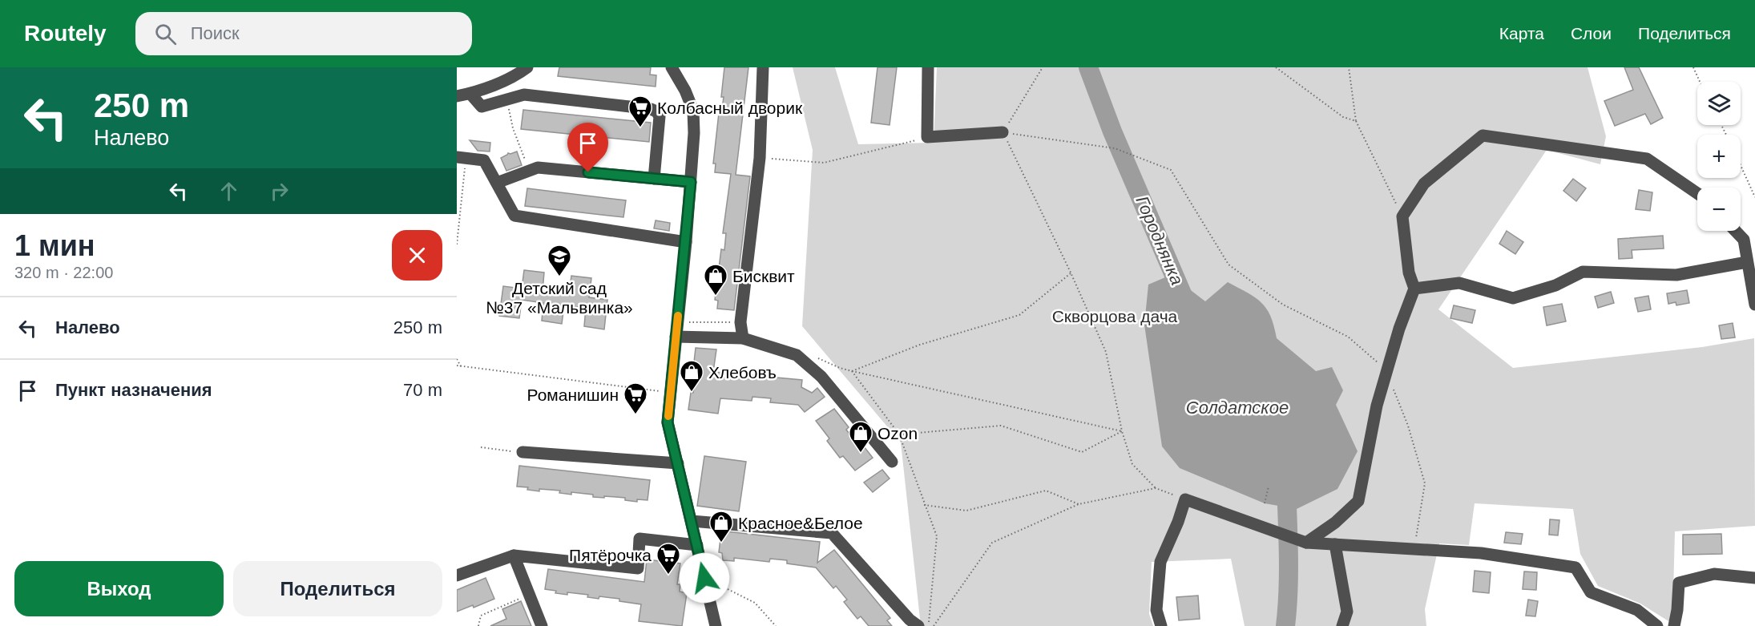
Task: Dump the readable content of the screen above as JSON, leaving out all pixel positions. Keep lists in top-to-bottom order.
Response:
{
  "water": ["Городнянка", "Солдатское"],
  "parks": ["Скворцова дача"],
  "places": {
    "supermarket": ["Колбасный дворик", "Романишин", "Пятёрочка"],
    "school or university": ["Детский сад №37 «Мальвинка»"],
    "shop": [
      "Бисквит",
      "Хлебовъ",
      "Ozon",
      "Красное&Белое"
    ]
  },
  "page": {
    "header": "Routely",
    "search": "Поиск",
    "nav": ["Карта", "Слои", "Поделиться"],
    "turn": ["250 m", "Налево"],
    "map_buttons": ["+", "−"],
    "heading": ["1 мин", "320 m · 22:00"],
    "list": [
      {
        "name": "Налево",
        "value": "250 m"
      },
      {
        "name": "Пункт назначения",
        "value": "70 m"
      }
    ],
    "buttons": ["Выход", "Поделиться"]
  }
}
